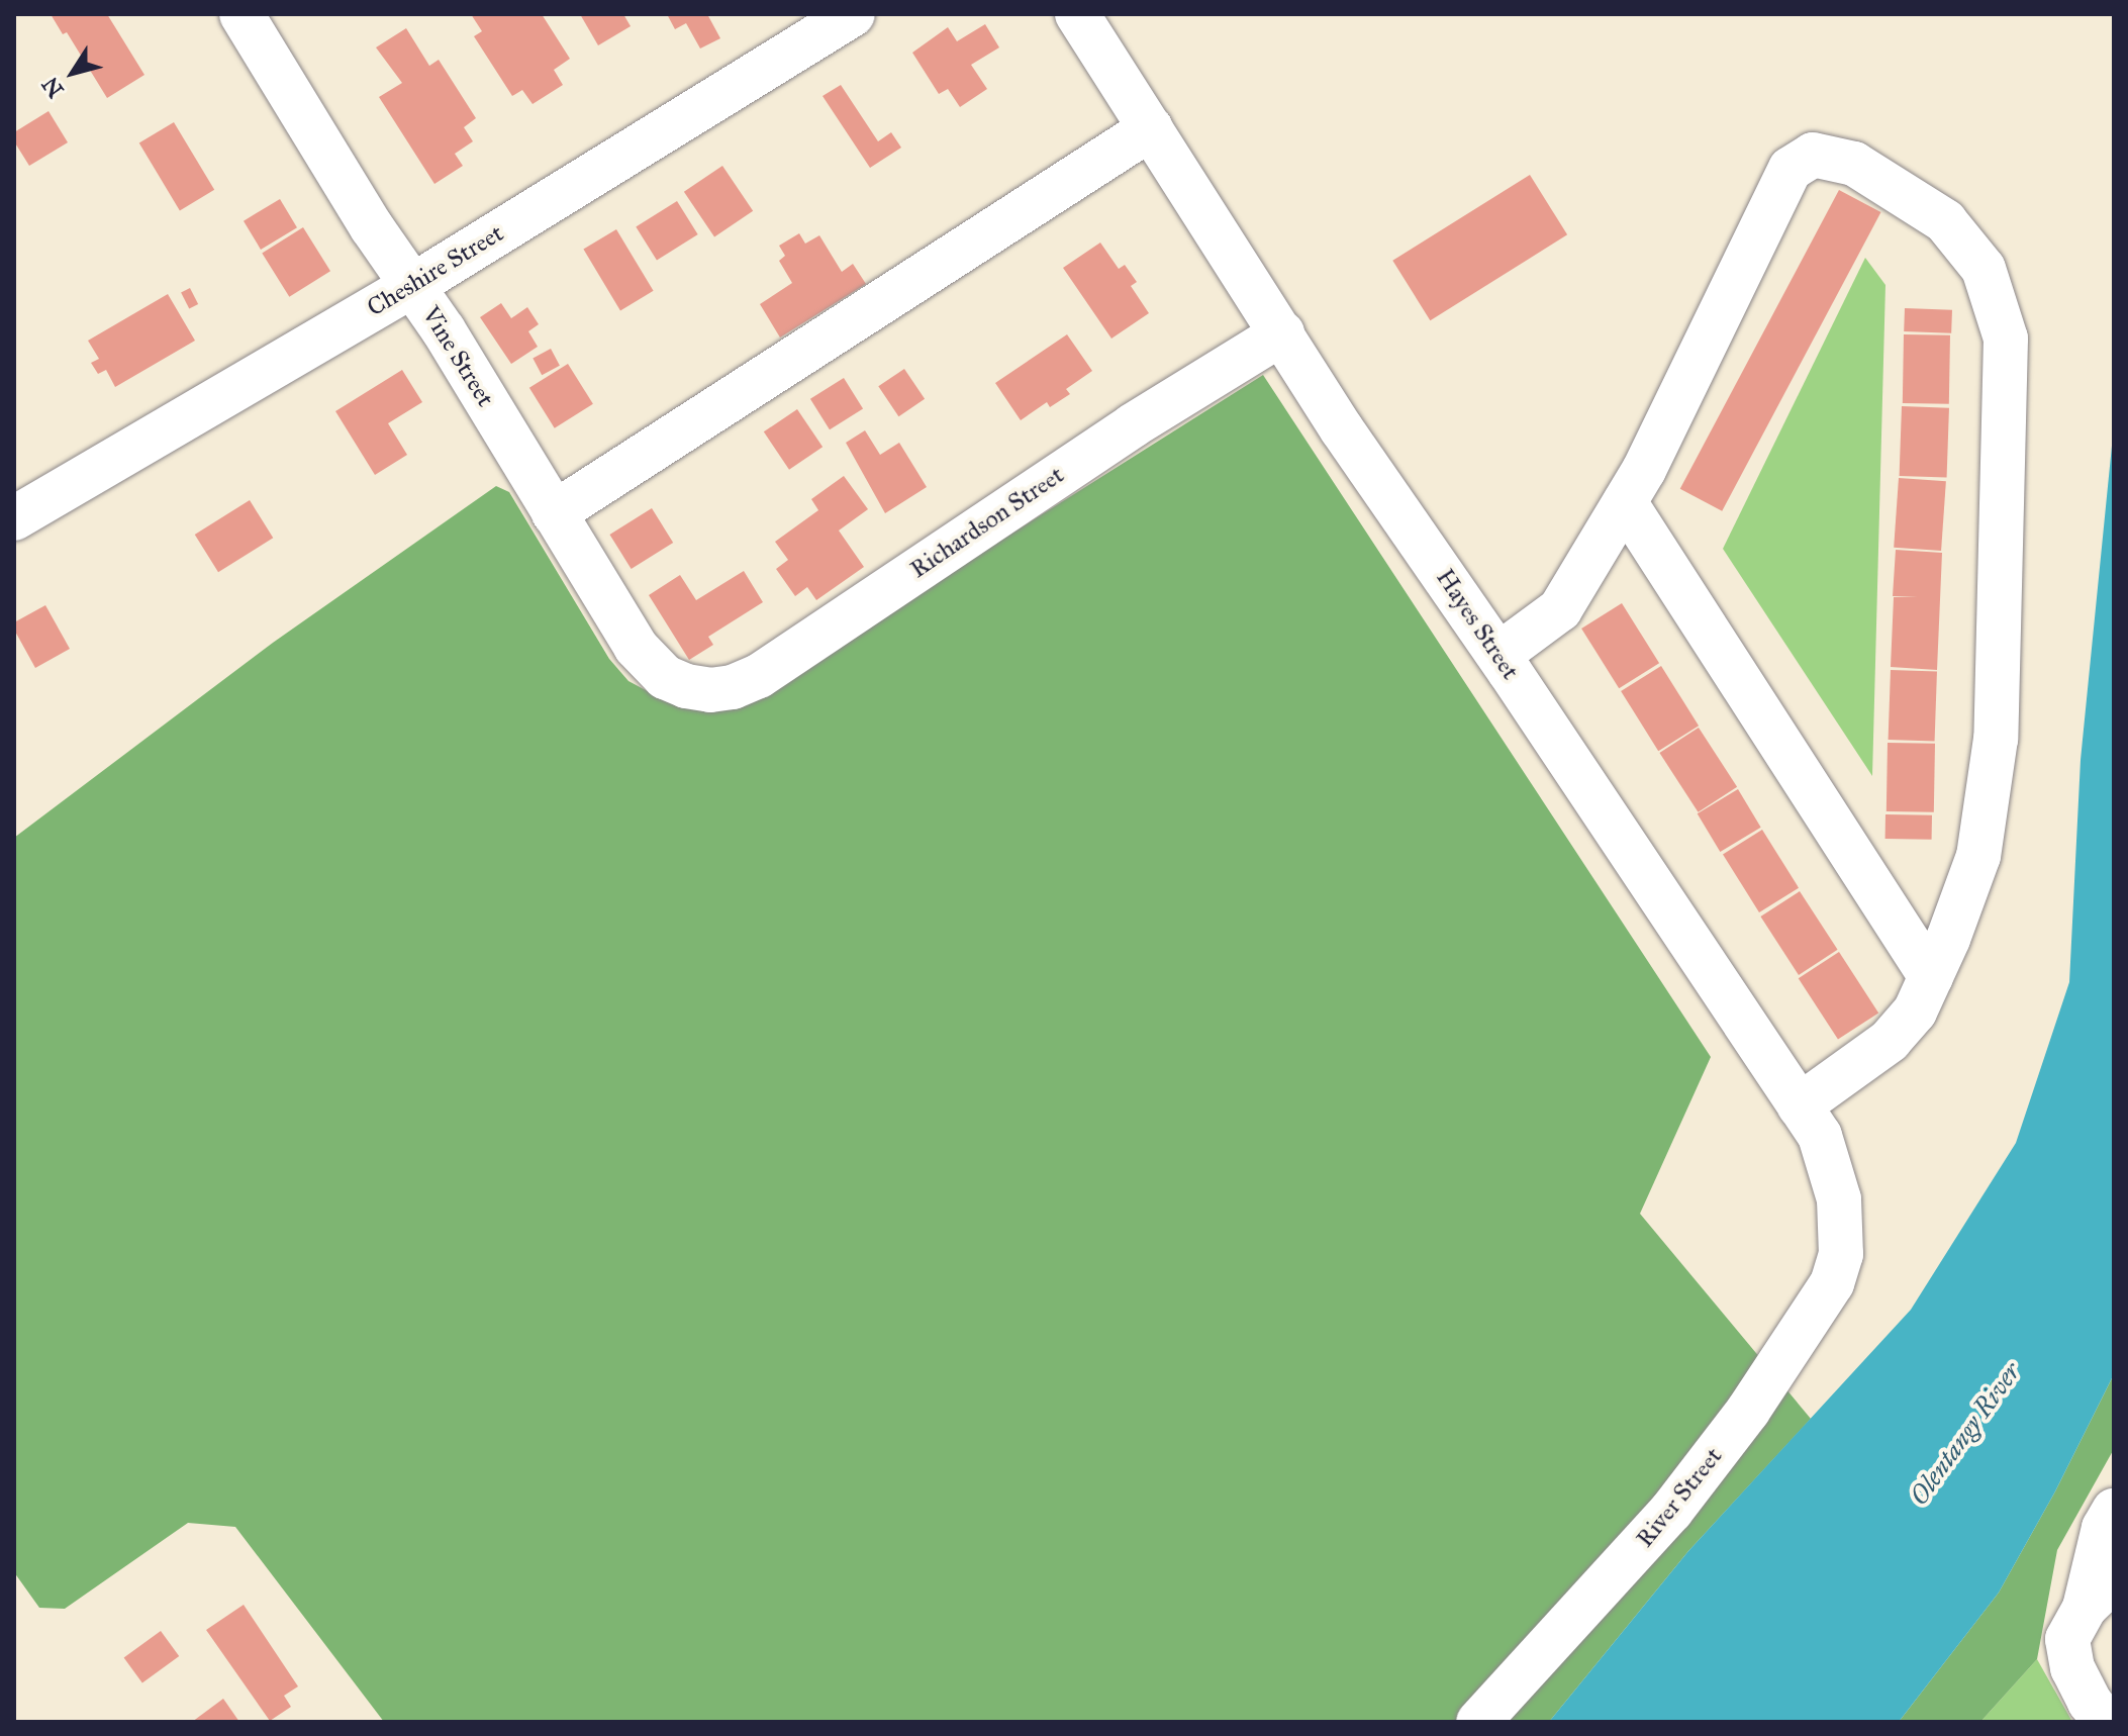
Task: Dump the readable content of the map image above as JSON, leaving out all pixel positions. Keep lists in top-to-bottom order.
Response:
{
  "streets": {
    "street": [
      "Cheshire Street",
      "Vine Street",
      "Richardson Street",
      "Hayes Street",
      "River Street"
    ]
  },
  "crossings": [
    ["Cheshire Street", "Vine Street"],
    ["Vine Street", "Richardson Street"],
    ["Richardson Street", "Hayes Street"],
    ["Hayes Street", "River Street"]
  ],
  "water": ["Olentangy River"],
  "north": "bottom left"
}
